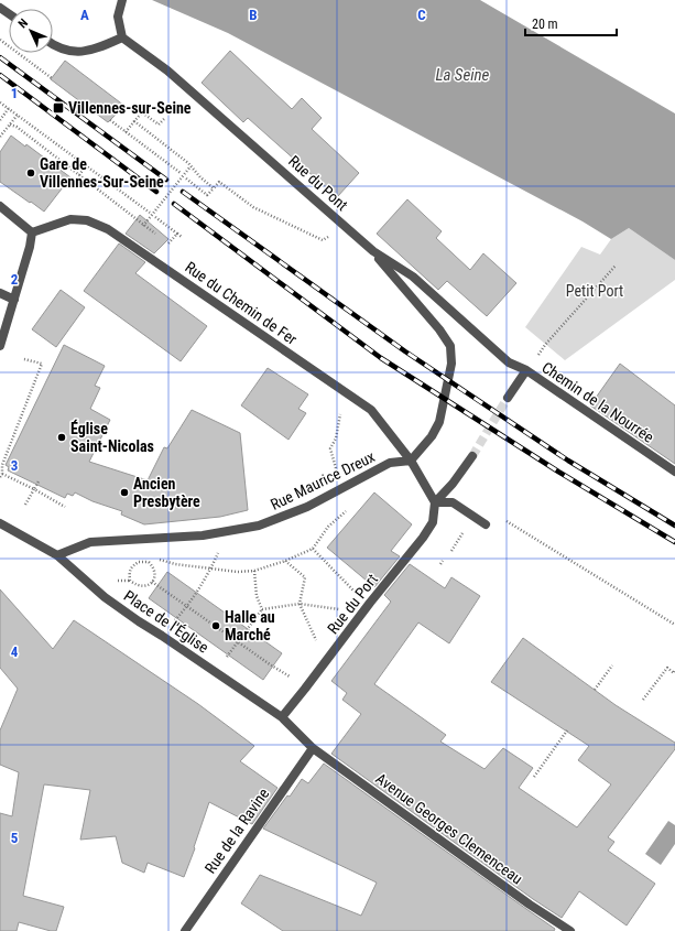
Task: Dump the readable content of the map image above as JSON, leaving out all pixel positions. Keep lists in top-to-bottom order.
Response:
{
  "streets": {
    "street": [
      "Rue du Pont",
      "Rue du Chemin de Fer",
      "Chemin de la Nourrée",
      "Rue Maurice Dreux",
      "Rue du Port",
      "Place de l'Église",
      "Avenue Georges Clemenceau",
      "Rue de la Ravine"
    ]
  },
  "crossings": [
    ["Rue du Pont", "Chemin de la Nourrée"],
    ["Rue du Chemin de Fer", "Rue Maurice Dreux"],
    ["Rue Maurice Dreux", "Place de l'Église"],
    ["Rue du Port", "Place de l'Église"],
    ["Place de l'Église", "Avenue Georges Clemenceau"],
    ["Place de l'Église", "Rue de la Ravine"],
    ["Avenue Georges Clemenceau", "Rue de la Ravine"]
  ],
  "water": ["La Seine"],
  "parks": ["Petit Port"],
  "places": {
    "transit": ["Villennes-sur-Seine"],
    "other": [
      "Gare de Villennes-Sur-Seine",
      "Église Saint-Nicolas",
      "Ancien Presbytère",
      "Halle au Marché"
    ]
  },
  "scale_bar": "20 m",
  "north": "top left",
  "grid": {
    "columns": ["A", "B", "C"],
    "rows": [
      "1",
      "2",
      "3",
      "4",
      "5"
    ]
  }
}
